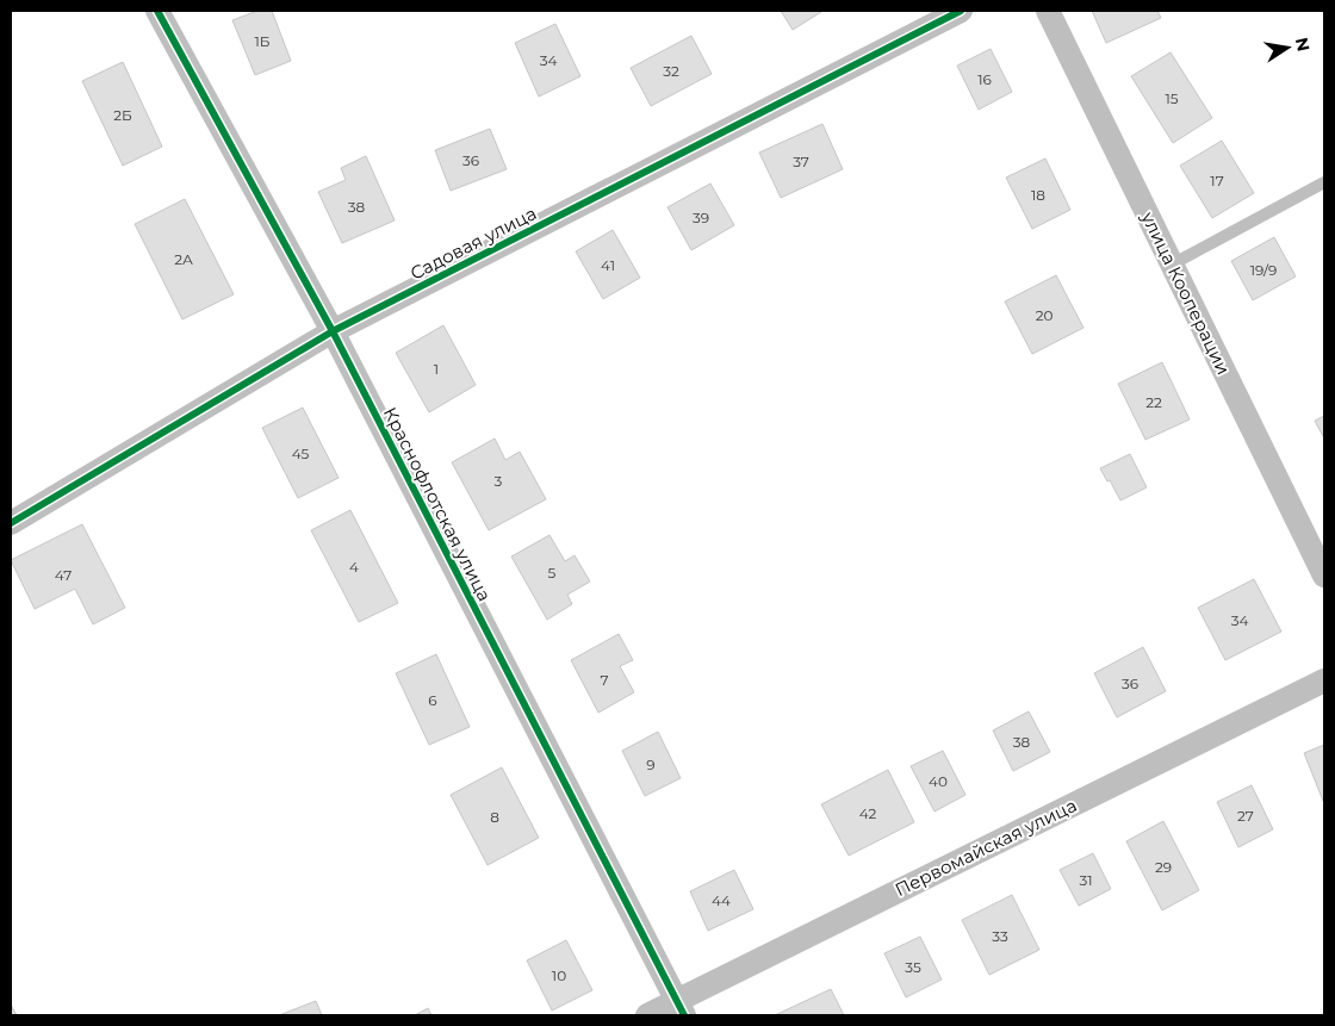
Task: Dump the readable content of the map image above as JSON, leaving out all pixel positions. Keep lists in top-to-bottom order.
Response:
{
  "streets": {
    "street": [
      "Садовая улица",
      "улица Кооперации",
      "Краснофлотская улица",
      "Первомайская улица"
    ]
  },
  "crossings": [
    ["Садовая улица", "Краснофлотская улица"],
    ["Краснофлотская улица", "Первомайская улица"]
  ],
  "house_numbers": [
    "1Б",
    "34",
    "32",
    "16",
    "15",
    "2Б",
    "36",
    "37",
    "17",
    "18",
    "38",
    "39",
    "2А",
    "41",
    "19/9",
    "20",
    "1",
    "22",
    "45",
    "3",
    "4",
    "5",
    "47",
    "34",
    "7",
    "36",
    "6",
    "38",
    "9",
    "40",
    "42",
    "27",
    "8",
    "29",
    "31",
    "44",
    "33",
    "35",
    "10"
  ],
  "north": "right"
}
